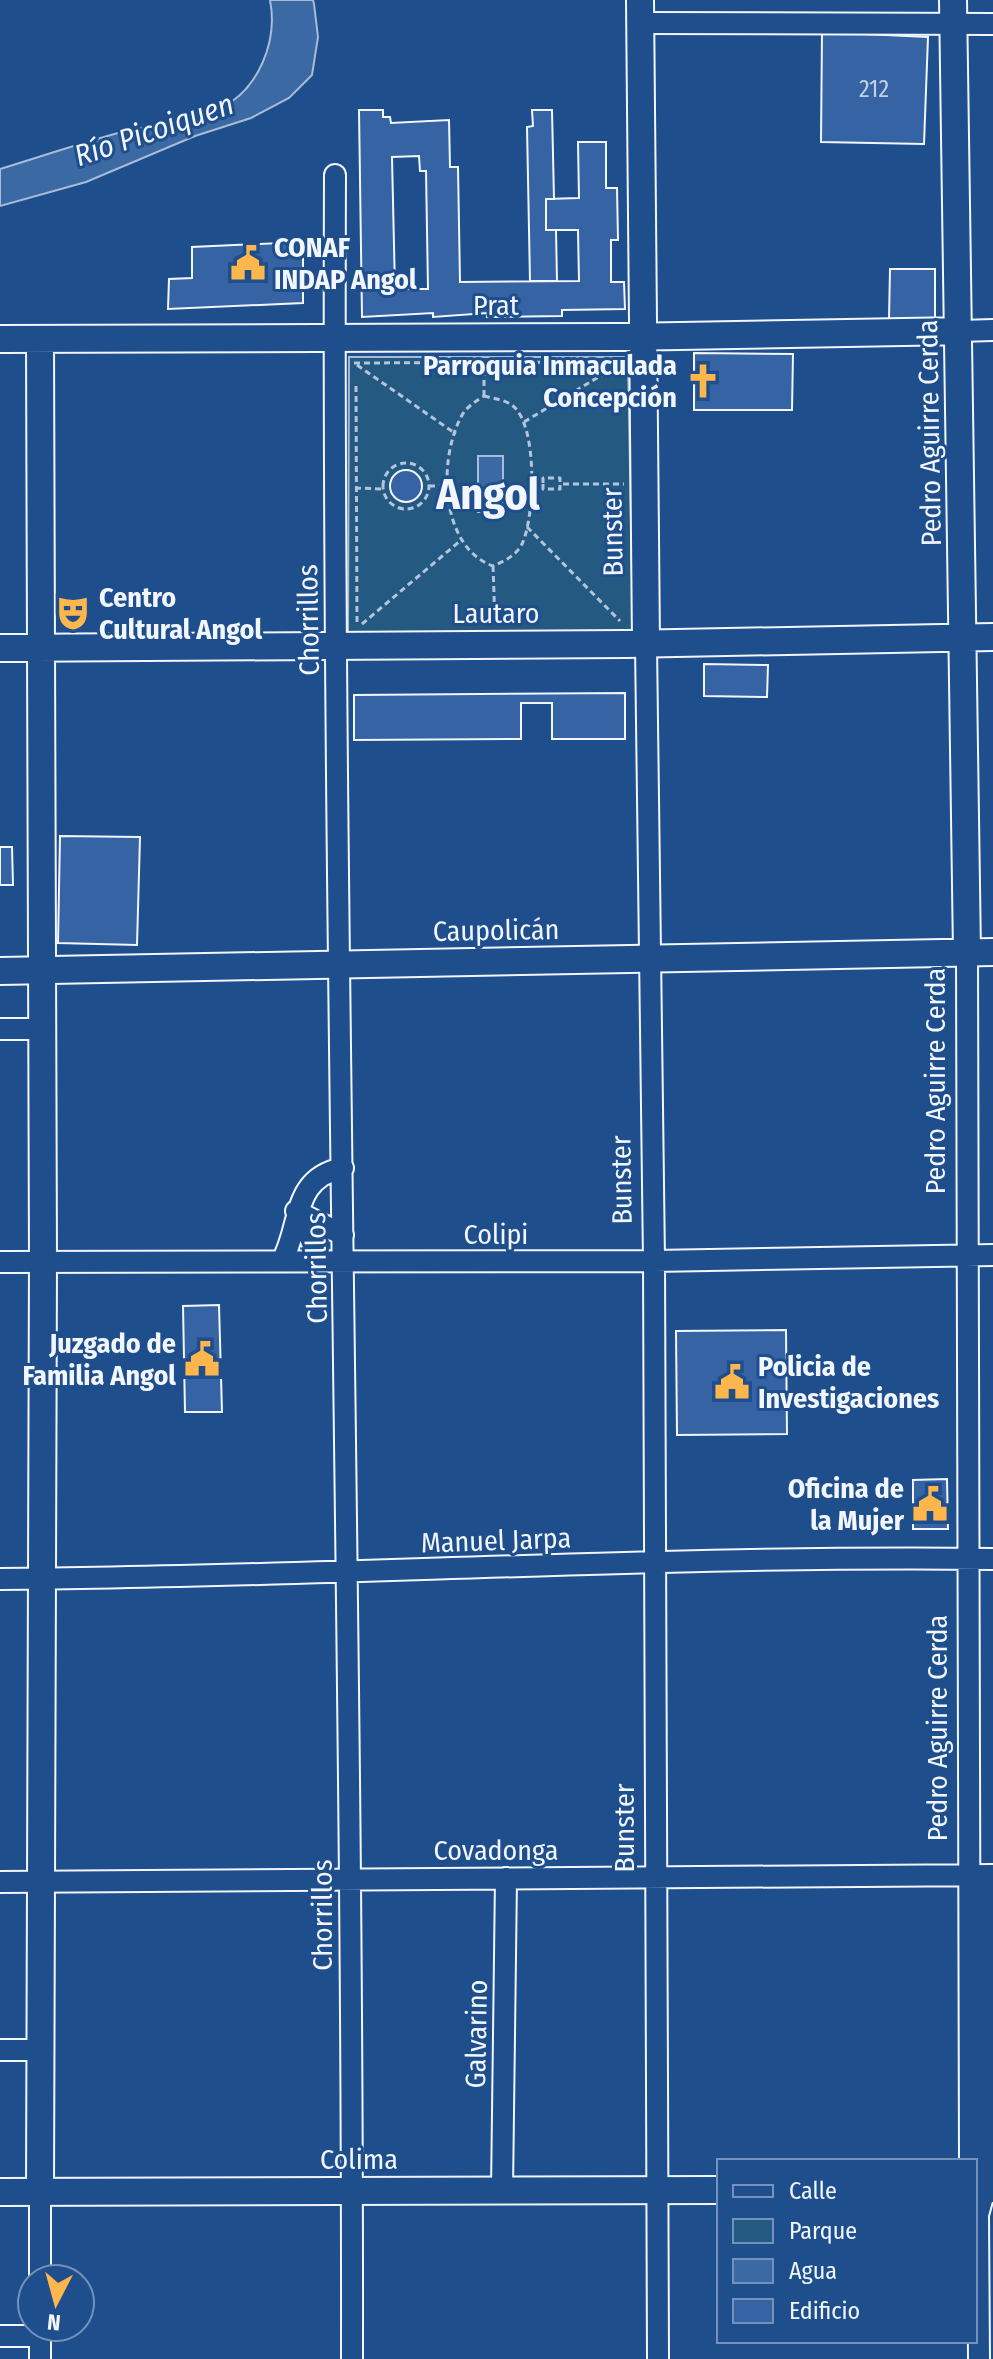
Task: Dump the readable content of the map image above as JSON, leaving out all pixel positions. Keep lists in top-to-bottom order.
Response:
{
  "streets": {
    "main road": [
      "Prat",
      "Pedro Aguirre Cerda",
      "Bunster",
      "Lautaro",
      "Caupolicán",
      "Colima"
    ],
    "street": [
      "Chorrillos",
      "Colipi",
      "Manuel Jarpa",
      "Covadonga",
      "Galvarino"
    ]
  },
  "crossings": [
    ["Prat", "Pedro Aguirre Cerda"],
    ["Prat", "Bunster"],
    ["Prat", "Chorrillos"],
    ["Pedro Aguirre Cerda", "Lautaro"],
    ["Pedro Aguirre Cerda", "Caupolicán"],
    ["Pedro Aguirre Cerda", "Colipi"],
    ["Pedro Aguirre Cerda", "Manuel Jarpa"],
    ["Pedro Aguirre Cerda", "Covadonga"],
    ["Bunster", "Lautaro"],
    ["Bunster", "Caupolicán"],
    ["Bunster", "Colipi"],
    ["Bunster", "Manuel Jarpa"],
    ["Bunster", "Covadonga"],
    ["Bunster", "Colima"],
    ["Lautaro", "Chorrillos"],
    ["Chorrillos", "Caupolicán"],
    ["Chorrillos", "Colipi"],
    ["Chorrillos", "Manuel Jarpa"],
    ["Chorrillos", "Covadonga"],
    ["Chorrillos", "Colima"],
    ["Covadonga", "Galvarino"],
    ["Galvarino", "Colima"]
  ],
  "districts": ["Angol"],
  "water": ["Río Picoiquen"],
  "places": {
    "public building": [
      "CONAF INDAP Angol",
      "Juzgado de Familia Angol",
      "Policia de Investigaciones",
      "Oficina de la Mujer"
    ],
    "church": ["Parroquia Inmaculada Concepción"],
    "theatre": ["Centro Cultural Angol"]
  },
  "house_numbers": ["212"],
  "legend": [
    "Calle",
    "Parque",
    "Agua",
    "Edificio"
  ],
  "north": "bottom"
}
